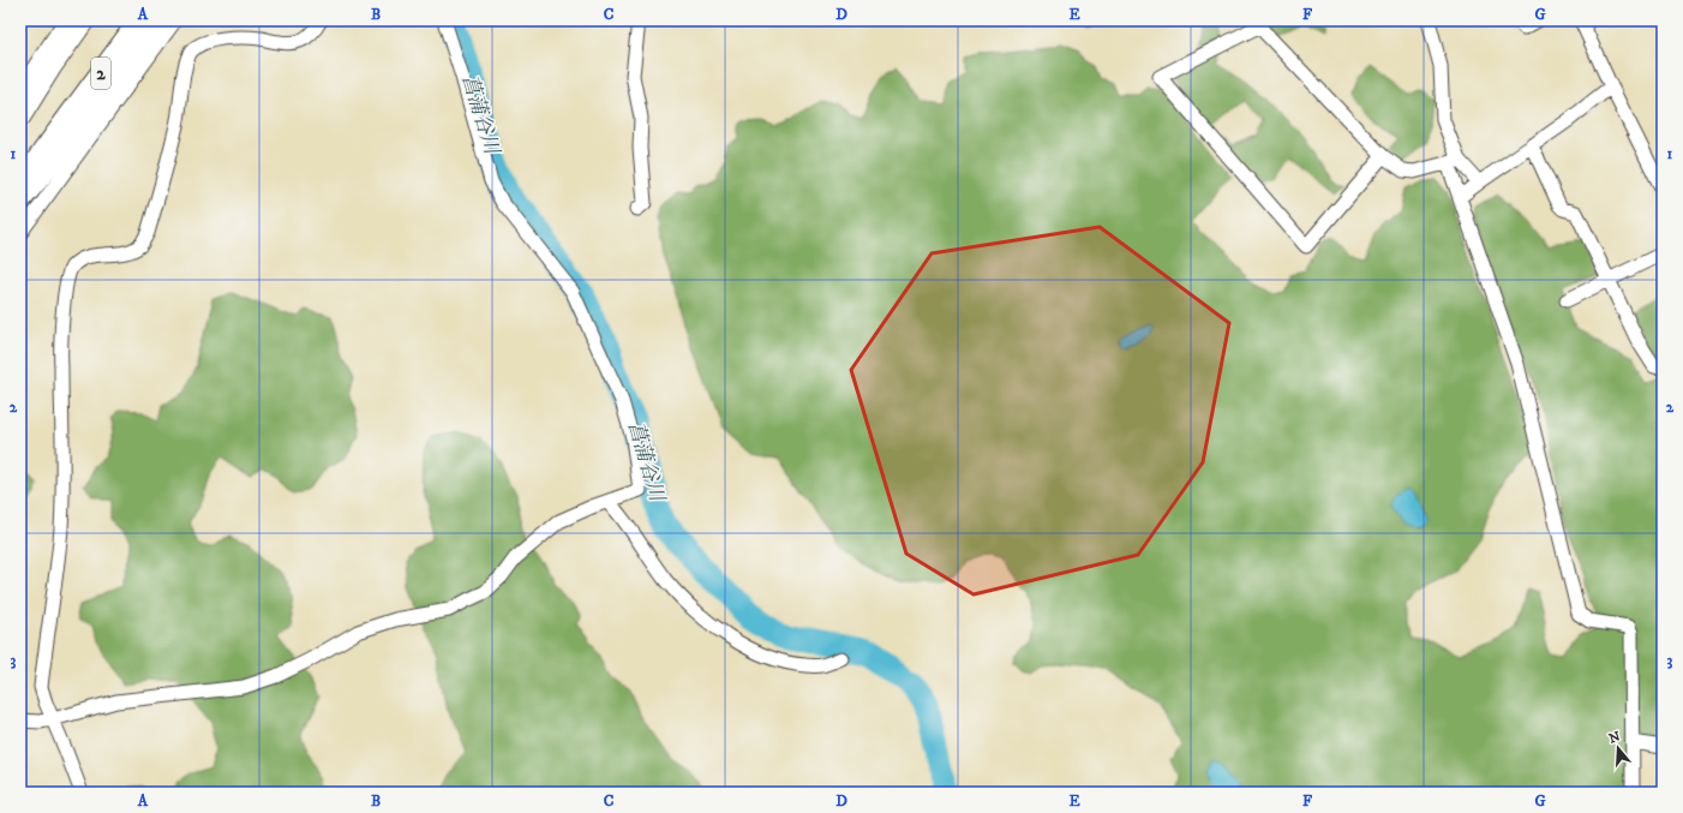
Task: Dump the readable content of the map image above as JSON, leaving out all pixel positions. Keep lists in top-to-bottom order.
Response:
{
  "streets": {
    "main road": ["2"]
  },
  "water": ["菖蒲谷川"],
  "north": "top",
  "grid": {
    "columns": [
      "A",
      "B",
      "C",
      "D",
      "E",
      "F",
      "G"
    ],
    "rows": ["1", "2", "3"]
  }
}
